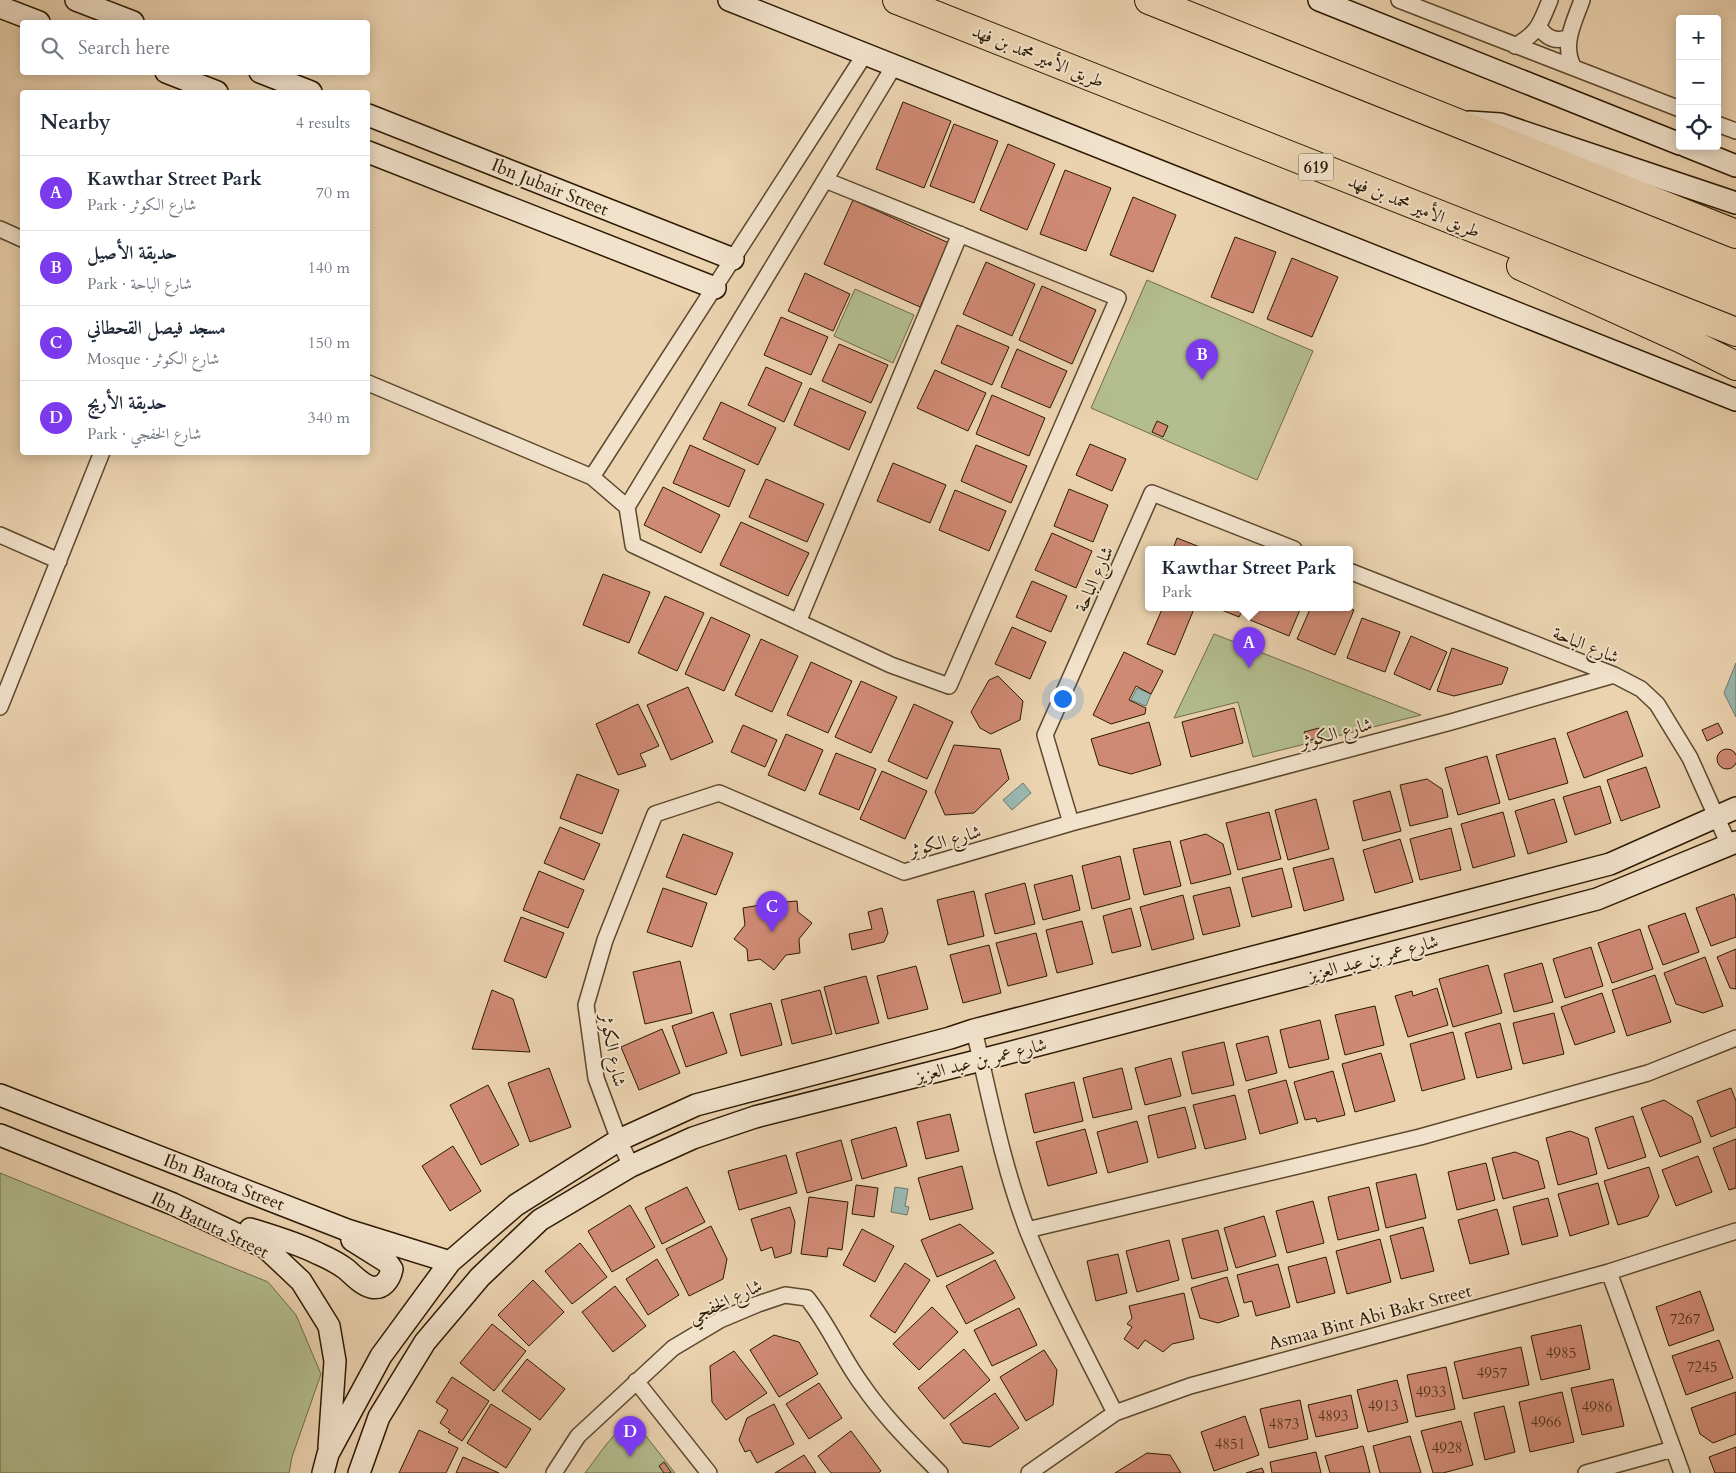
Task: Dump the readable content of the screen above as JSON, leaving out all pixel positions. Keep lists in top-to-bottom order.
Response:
{
  "streets": {
    "highway": ["طريق الأمير محمد بن فهد", "619"],
    "street": [
      "Ibn Jubair Street",
      "شارع الباحة",
      "شارع الكوثر",
      "شارع عمر بن عبد العزيز",
      "Ibn Batota Street",
      "Ibn Batuta Street",
      "شارع الخفجي",
      "Asmaa Bint Abi Bakr Street"
    ]
  },
  "crossings": [
    ["شارع الباحة", "شارع الكوثر"],
    ["شارع الباحة", "شارع عمر بن عبد العزيز"],
    ["شارع الكوثر", "شارع عمر بن عبد العزيز"]
  ],
  "house_numbers": [
    "7267",
    "4985",
    "7245",
    "4957",
    "4933",
    "4913",
    "4986",
    "4893",
    "4966",
    "4873",
    "4851",
    "4928"
  ],
  "page": {
    "map_buttons": ["+", "−"],
    "search": "Search here",
    "heading": ["Nearby", "4 results"],
    "list": [
      {
        "mark": "A",
        "name": "Kawthar Street Park",
        "note": "Park · شارع الكوثر",
        "value": "70 m"
      },
      {
        "mark": "B",
        "name": "حديقة الأصيل",
        "note": "Park · شارع الباحة",
        "value": "140 m"
      },
      {
        "mark": "C",
        "name": "مسجد فيصل القحطاني",
        "note": "Mosque · شارع الكوثر",
        "value": "150 m"
      },
      {
        "mark": "D",
        "name": "حديقة الأريج",
        "note": "Park · شارع الخفجي",
        "value": "340 m"
      }
    ],
    "pins": [
      "B",
      "A",
      "C",
      "D"
    ],
    "popup": ["Kawthar Street Park", "Park"]
  }
}
